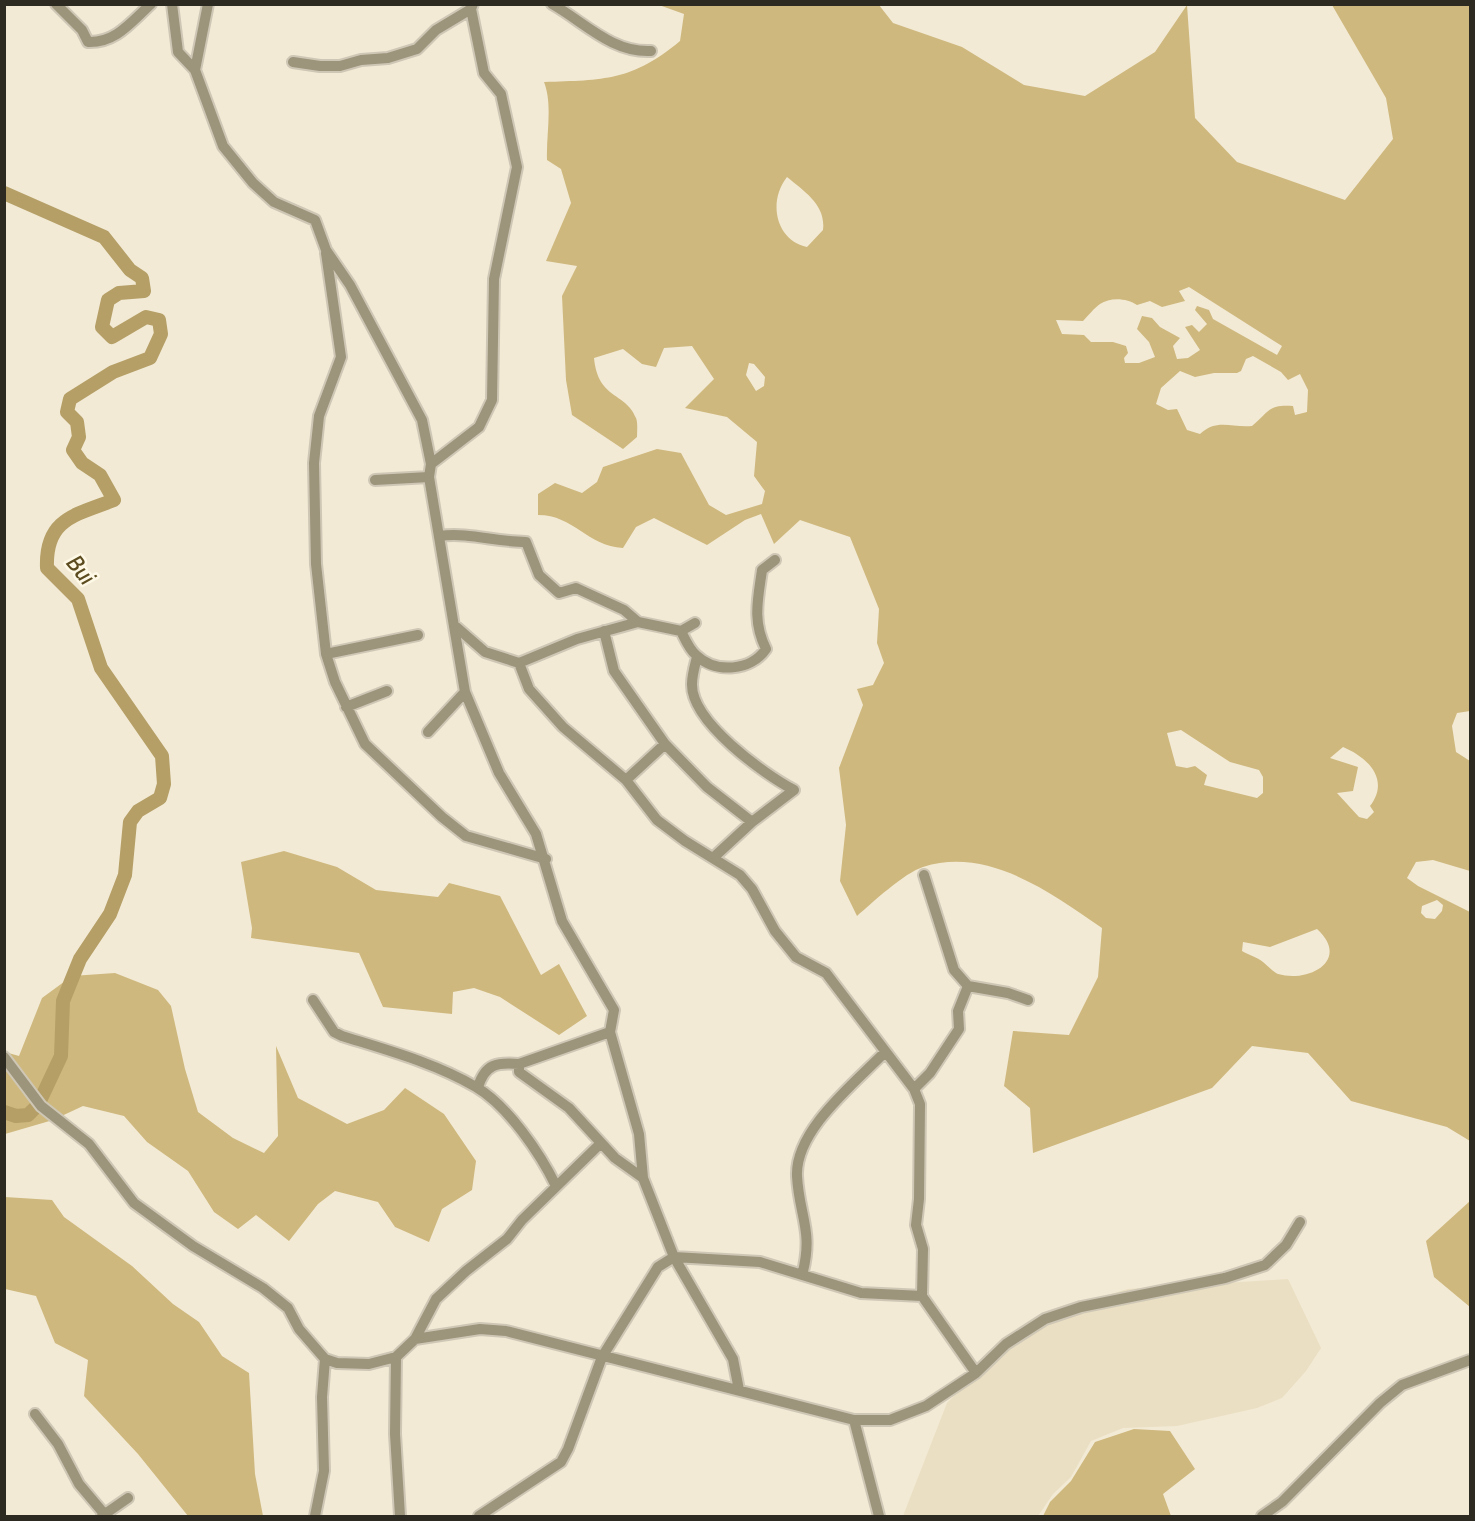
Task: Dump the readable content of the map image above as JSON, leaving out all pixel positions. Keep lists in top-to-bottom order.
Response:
{
  "water": ["Bui"]
}
